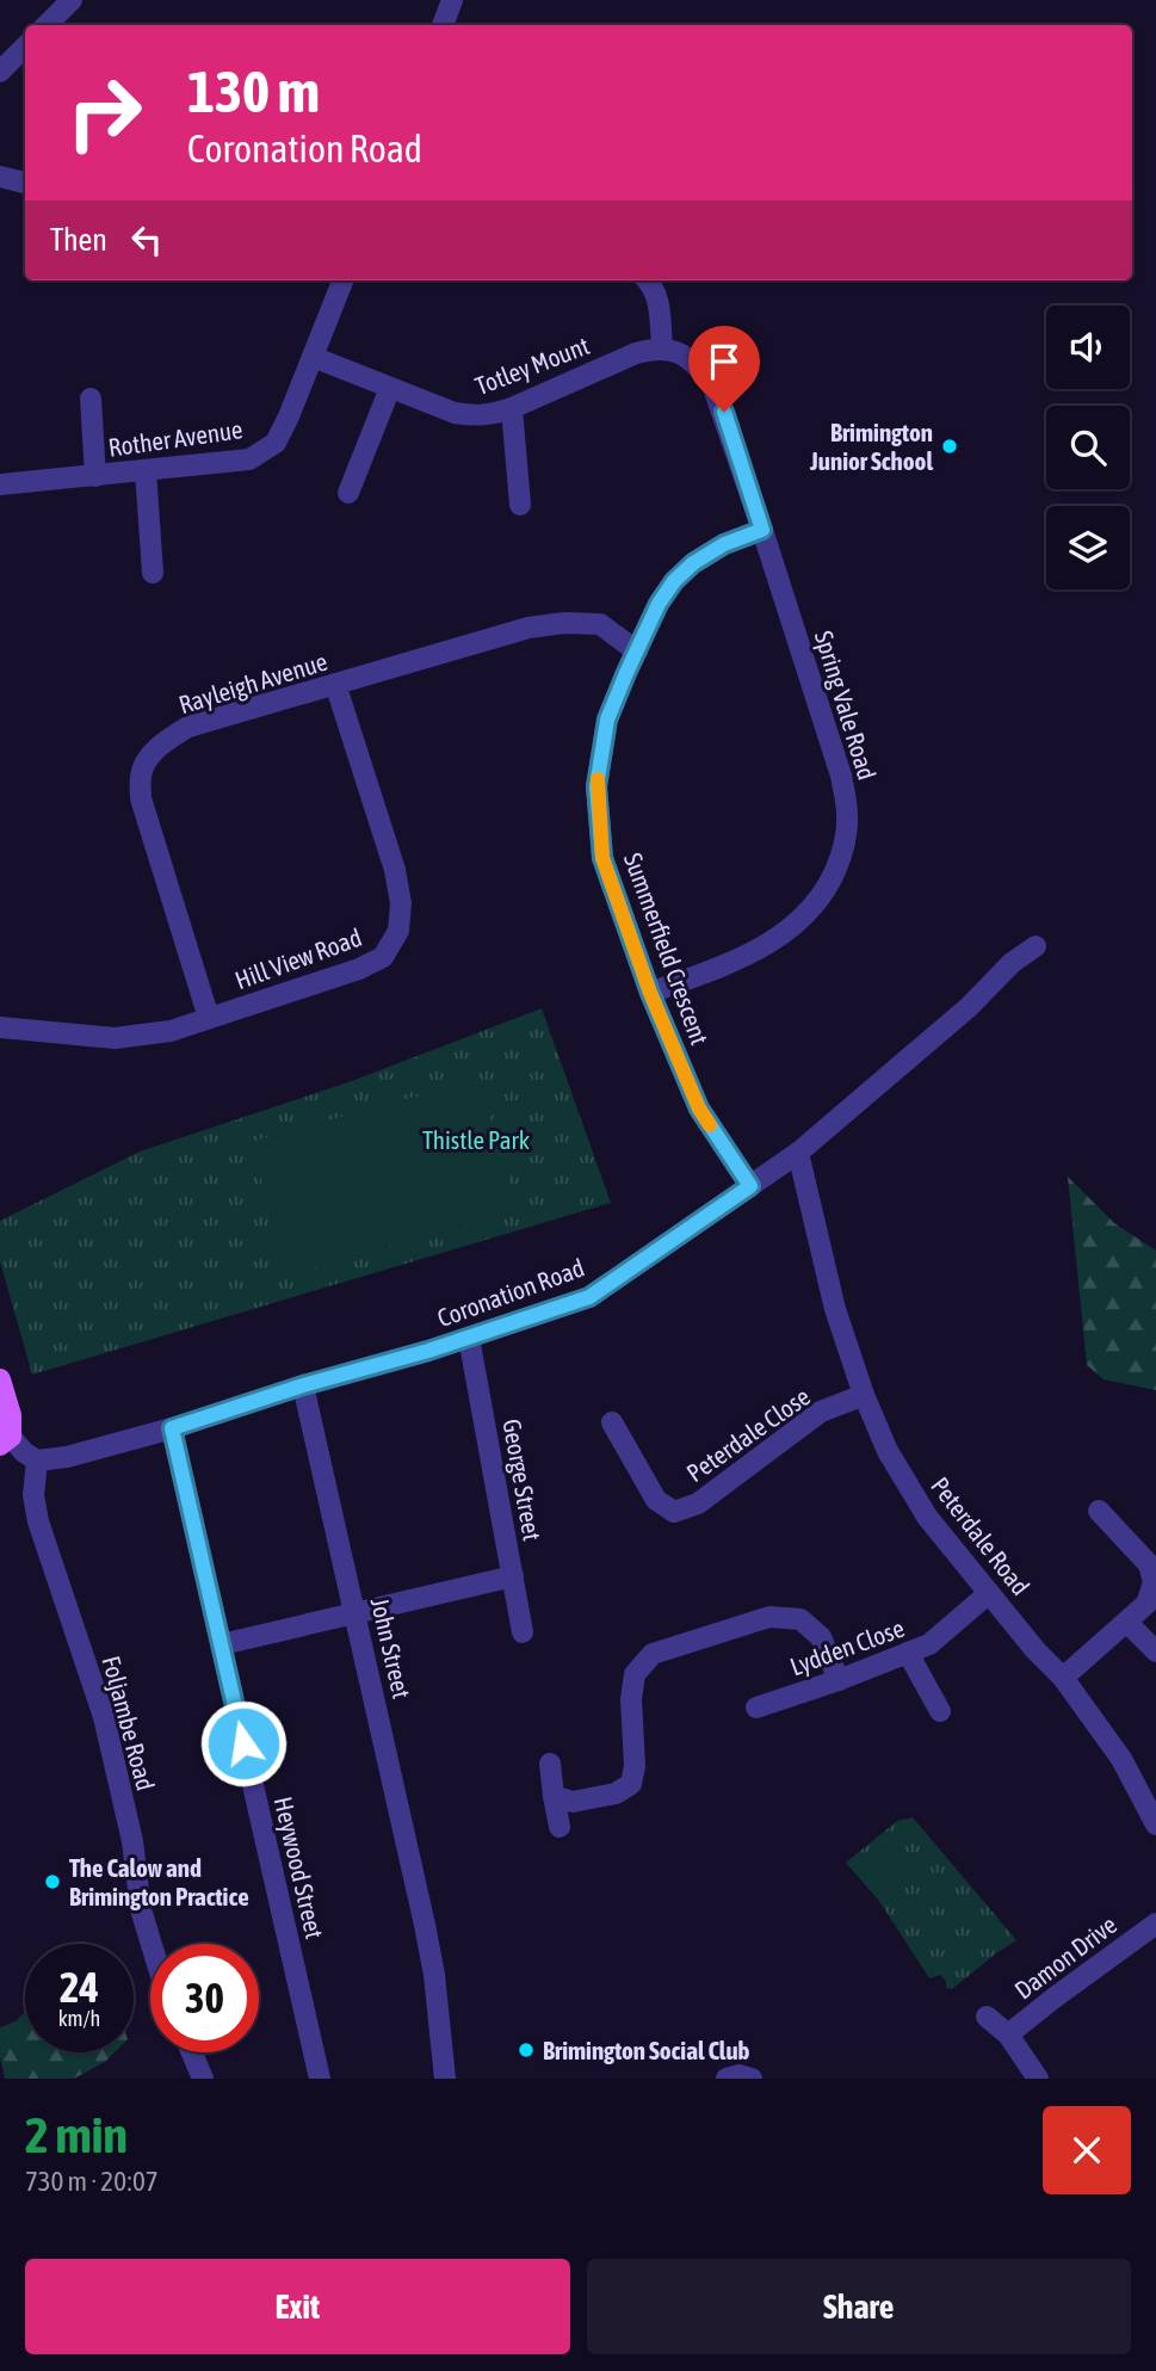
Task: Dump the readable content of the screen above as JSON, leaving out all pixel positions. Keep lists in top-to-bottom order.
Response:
{
  "streets": {
    "street": [
      "Totley Mount",
      "Rother Avenue",
      "Rayleigh Avenue",
      "Spring Vale Road",
      "Summerfield Crescent",
      "Hill View Road",
      "Coronation Road",
      "Peterdale Close",
      "George Street",
      "Peterdale Road",
      "Lydden Close",
      "John Street",
      "Foljambe Road",
      "Heywood Street",
      "Damon Drive"
    ]
  },
  "crossings": [
    ["Totley Mount", "Rother Avenue"],
    ["Totley Mount", "Spring Vale Road"],
    ["Rayleigh Avenue", "Summerfield Crescent"],
    ["Rayleigh Avenue", "Hill View Road"],
    ["Spring Vale Road", "Summerfield Crescent"],
    ["Summerfield Crescent", "Coronation Road"],
    ["Coronation Road", "George Street"],
    ["Coronation Road", "Peterdale Road"],
    ["Coronation Road", "John Street"],
    ["Coronation Road", "Foljambe Road"],
    ["Coronation Road", "Heywood Street"],
    ["Peterdale Close", "Peterdale Road"],
    ["Peterdale Road", "Lydden Close"]
  ],
  "parks": ["Thistle Park"],
  "places": ["Brimington Junior School", "The Calow and Brimington Practice", "Brimington Social Club"],
  "page": {
    "turn": ["130 m", "Coronation Road"],
    "then": "Then",
    "speed": "24 km/h",
    "limit": "30",
    "heading": ["2 min", "730 m · 20:07"],
    "buttons": ["Exit", "Share"]
  }
}
